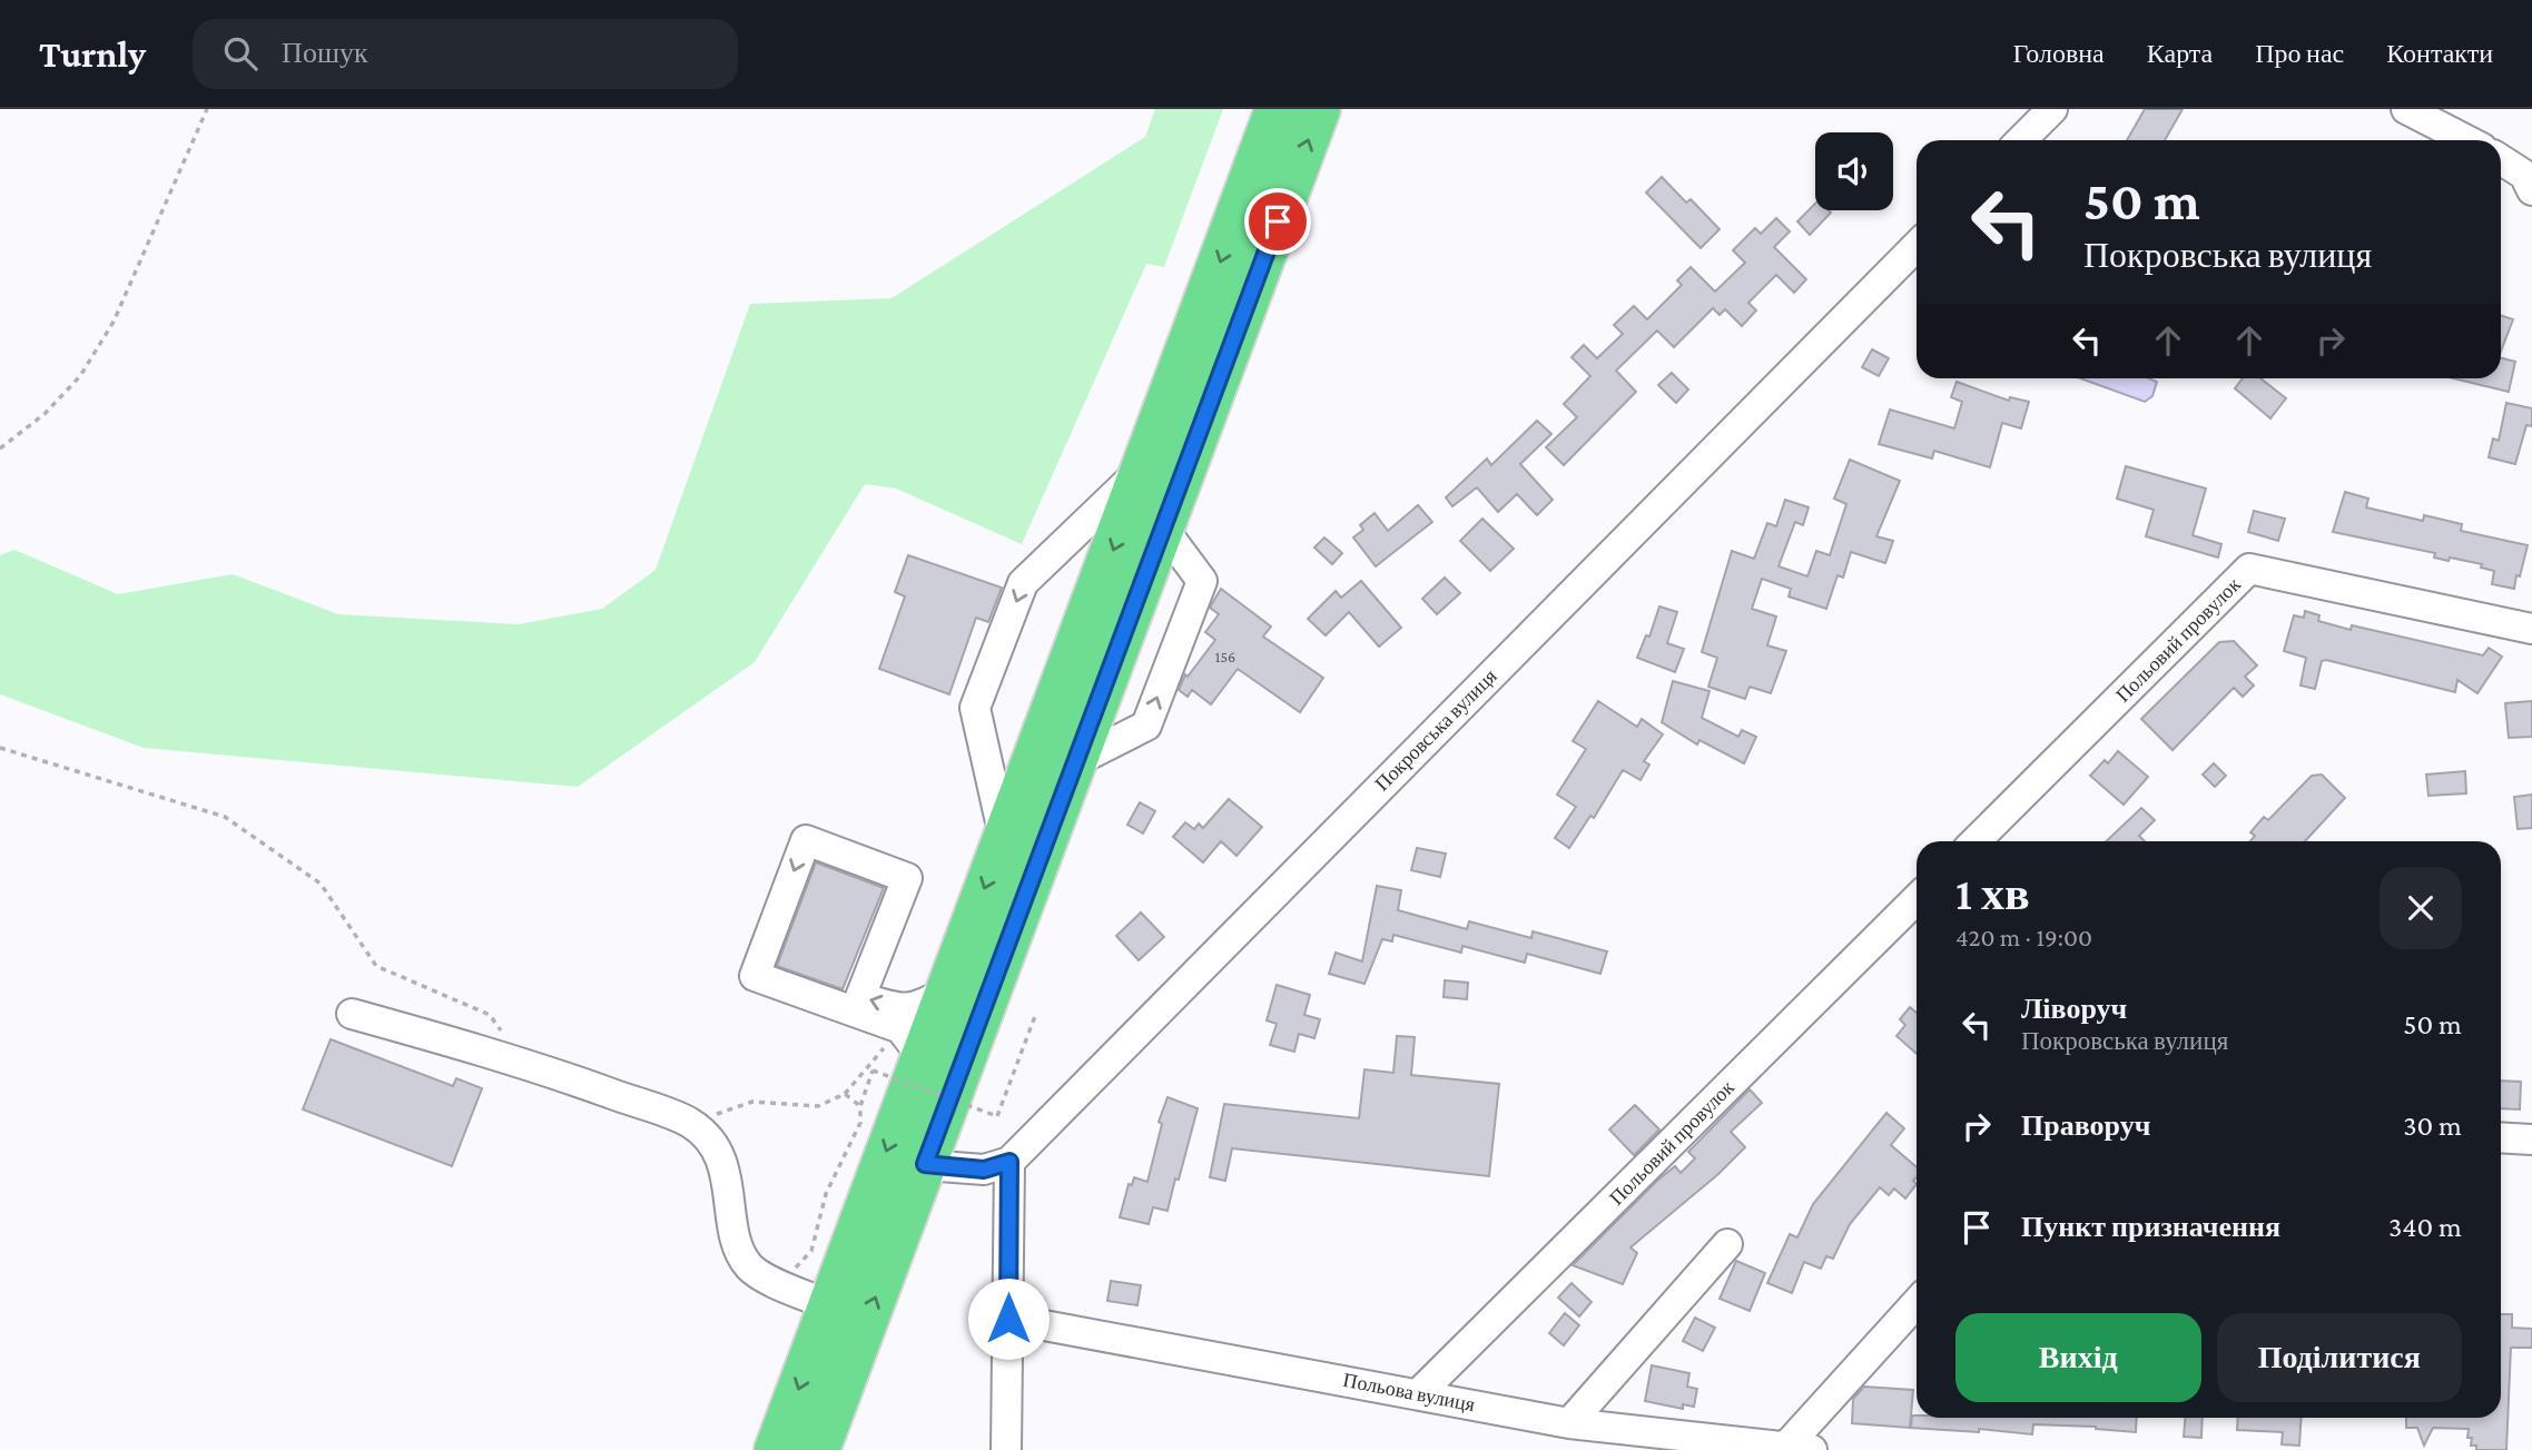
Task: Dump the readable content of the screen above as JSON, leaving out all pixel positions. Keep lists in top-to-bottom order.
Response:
{
  "streets": {
    "street": ["Польовий провулок", "Покровська вулиця", "Польова вулиця"]
  },
  "crossings": [
    ["Польовий провулок", "Польова вулиця"]
  ],
  "house_numbers": ["156"],
  "page": {
    "header": "Turnly",
    "search": "Пошук",
    "nav": [
      "Головна",
      "Карта",
      "Про нас",
      "Контакти"
    ],
    "turn": ["50 m", "Покровська вулиця"],
    "heading": ["1 хв", "420 m · 19:00"],
    "list": [
      {
        "name": "Ліворуч",
        "note": "Покровська вулиця",
        "value": "50 m"
      },
      {
        "name": "Праворуч",
        "value": "30 m"
      },
      {
        "name": "Пункт призначення",
        "value": "340 m"
      }
    ],
    "buttons": ["Вихід", "Поділитися"]
  }
}
